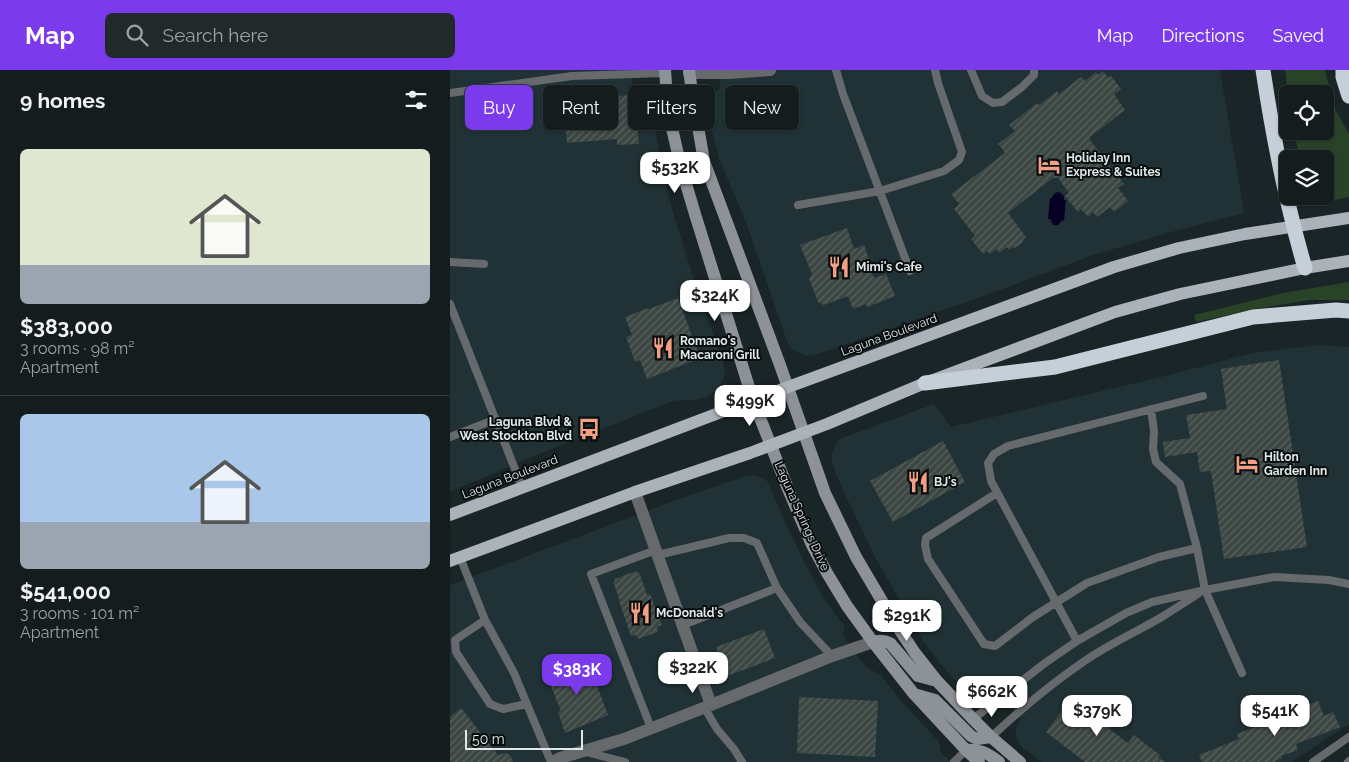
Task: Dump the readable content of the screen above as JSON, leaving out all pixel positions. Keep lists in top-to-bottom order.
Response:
{
  "streets": {
    "main road": ["Laguna Boulevard"],
    "street": ["Laguna Springs Drive"]
  },
  "crossings": [
    ["Laguna Boulevard", "Laguna Springs Drive"]
  ],
  "places": {
    "hotel": ["Holiday Inn Express & Suites", "Hilton Garden Inn"],
    "restaurant": [
      "Mimi's Cafe",
      "Romano's Macaroni Grill",
      "BJ's",
      "McDonald's"
    ],
    "bus stop": ["Laguna Blvd & West Stockton Blvd"]
  },
  "scale_bar": "50 m",
  "page": {
    "header": "Map",
    "search": "Search here",
    "nav": ["Map", "Directions", "Saved"],
    "heading": "9 homes",
    "chip": [
      "Buy",
      "Rent",
      "Filters",
      "New"
    ],
    "list": [
      {
        "name": "$383,000",
        "note": "3 rooms · 98 m² · Apartment"
      },
      {
        "name": "$541,000",
        "note": "3 rooms · 101 m² · Apartment"
      }
    ],
    "price": [
      "$532K",
      "$324K",
      "$499K",
      "$291K",
      "$322K",
      "$383K",
      "$662K",
      "$379K",
      "$541K"
    ],
    "scale": "50 m"
  }
}
